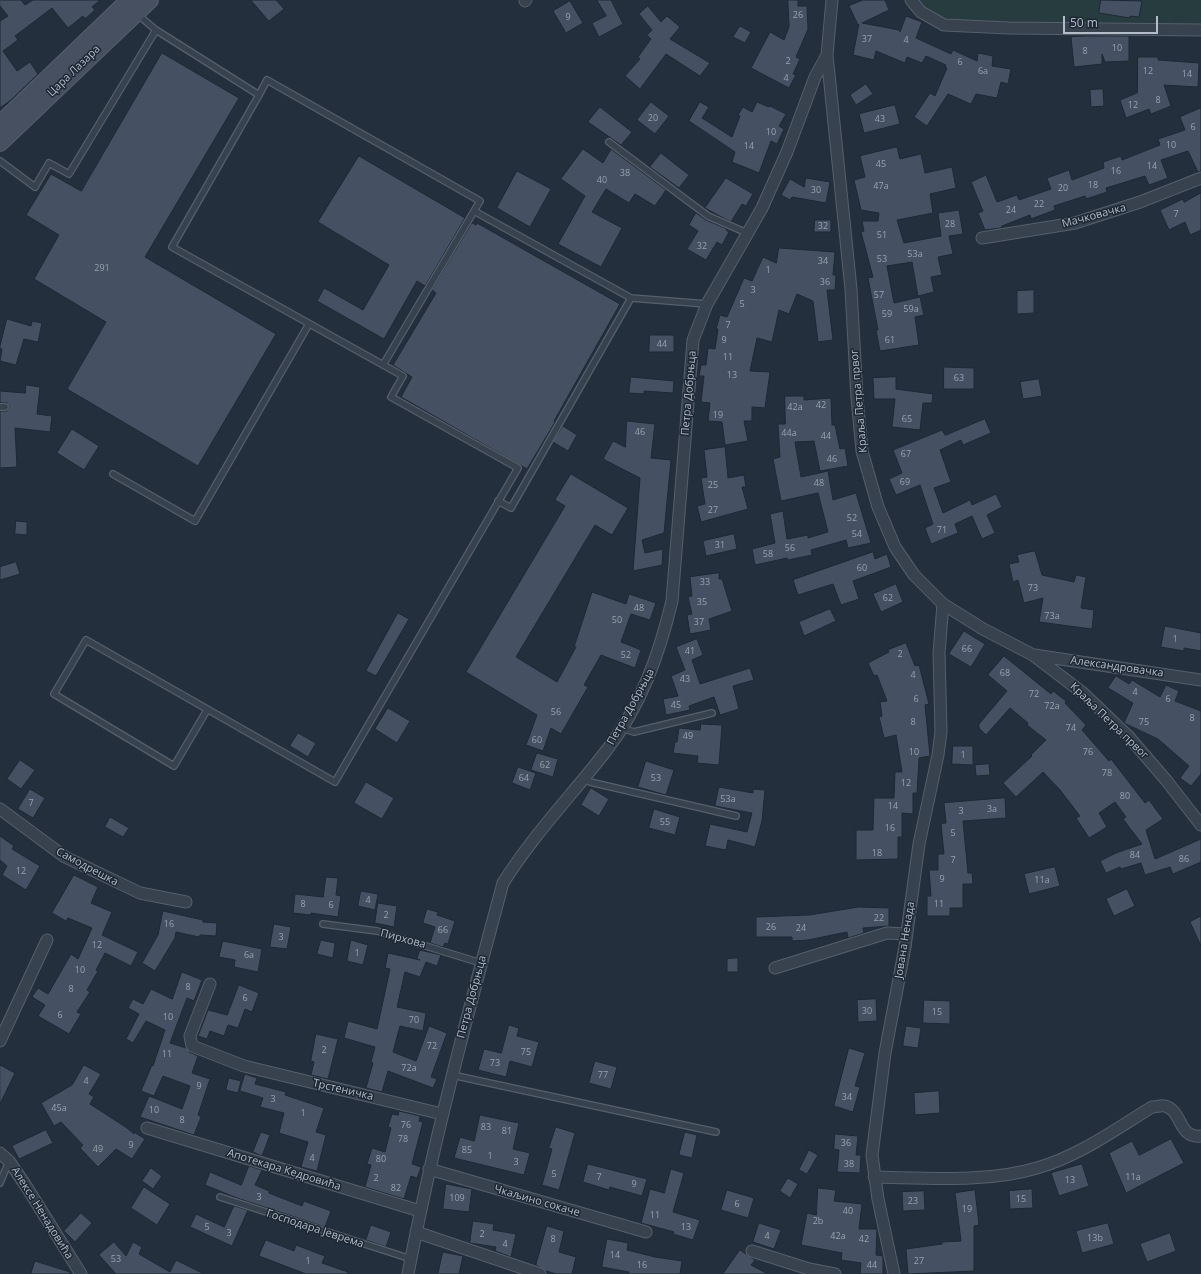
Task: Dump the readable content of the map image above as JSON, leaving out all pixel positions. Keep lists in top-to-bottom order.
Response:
{
  "streets": {
    "main road": ["Цара Лазара"],
    "street": [
      "Мачковачка",
      "Петра Добрњца",
      "Краља Петра првог",
      "Александровачка",
      "Самодрешка",
      "Јована Ненада",
      "Трстеничка",
      "Апотекара Кедровића",
      "Чкаљино сокаче",
      "Алексе Ненадовића"
    ],
    "lane": ["Пирхова", "Господара Јеврема"]
  },
  "crossings": [
    ["Петра Добрњца", "Краља Петра првог"],
    ["Петра Добрњца", "Пирхова"],
    ["Петра Добрњца", "Трстеничка"],
    ["Петра Добрњца", "Апотекара Кедровића"],
    ["Петра Добрњца", "Чкаљино сокаче"],
    ["Петра Добрњца", "Господара Јеврема"],
    ["Краља Петра првог", "Александровачка"],
    ["Краља Петра првог", "Јована Ненада"]
  ],
  "house_numbers": [
    "26",
    "9",
    "37",
    "4",
    "10",
    "8",
    "2",
    "6",
    "6a",
    "12",
    "14",
    "4",
    "8",
    "12",
    "20",
    "43",
    "6",
    "10",
    "10",
    "14",
    "45",
    "14",
    "16",
    "38",
    "40",
    "18",
    "47a",
    "20",
    "30",
    "22",
    "24",
    "7",
    "28",
    "32",
    "51",
    "32",
    "53a",
    "53",
    "34",
    "291",
    "1",
    "36",
    "3",
    "57",
    "5",
    "59a",
    "59",
    "7",
    "9",
    "61",
    "44",
    "11",
    "13",
    "63",
    "42",
    "42a",
    "19",
    "65",
    "46",
    "44a",
    "44",
    "67",
    "46",
    "69",
    "48",
    "25",
    "27",
    "52",
    "71",
    "54",
    "31",
    "56",
    "58",
    "60",
    "33",
    "73",
    "62",
    "35",
    "48",
    "73a",
    "50",
    "37",
    "1",
    "66",
    "41",
    "2",
    "52",
    "68",
    "4",
    "43",
    "4",
    "72",
    "6",
    "6",
    "45",
    "72a",
    "56",
    "8",
    "8",
    "75",
    "74",
    "49",
    "60",
    "10",
    "76",
    "1",
    "62",
    "78",
    "64",
    "53",
    "12",
    "80",
    "53a",
    "7",
    "14",
    "3a",
    "3",
    "55",
    "16",
    "5",
    "18",
    "84",
    "86",
    "7",
    "12",
    "9",
    "11a",
    "4",
    "8",
    "11",
    "6",
    "2",
    "22",
    "16",
    "26",
    "24",
    "66",
    "3",
    "12",
    "1",
    "6a",
    "10",
    "8",
    "8",
    "6",
    "30",
    "15",
    "6",
    "10",
    "70",
    "72",
    "2",
    "75",
    "11",
    "73",
    "72a",
    "77",
    "4",
    "9",
    "34",
    "3",
    "45a",
    "10",
    "1",
    "8",
    "76",
    "83",
    "81",
    "78",
    "36",
    "9",
    "49",
    "85",
    "1",
    "4",
    "80",
    "3",
    "38",
    "5",
    "7",
    "11a",
    "2",
    "13",
    "9",
    "82",
    "3",
    "109",
    "15",
    "23",
    "6",
    "19",
    "40",
    "11",
    "2b",
    "5",
    "13",
    "3",
    "2",
    "4",
    "42a",
    "13b",
    "8",
    "42",
    "4",
    "14",
    "53",
    "1",
    "27",
    "16",
    "44"
  ],
  "scale_bar": "50 m"
}
